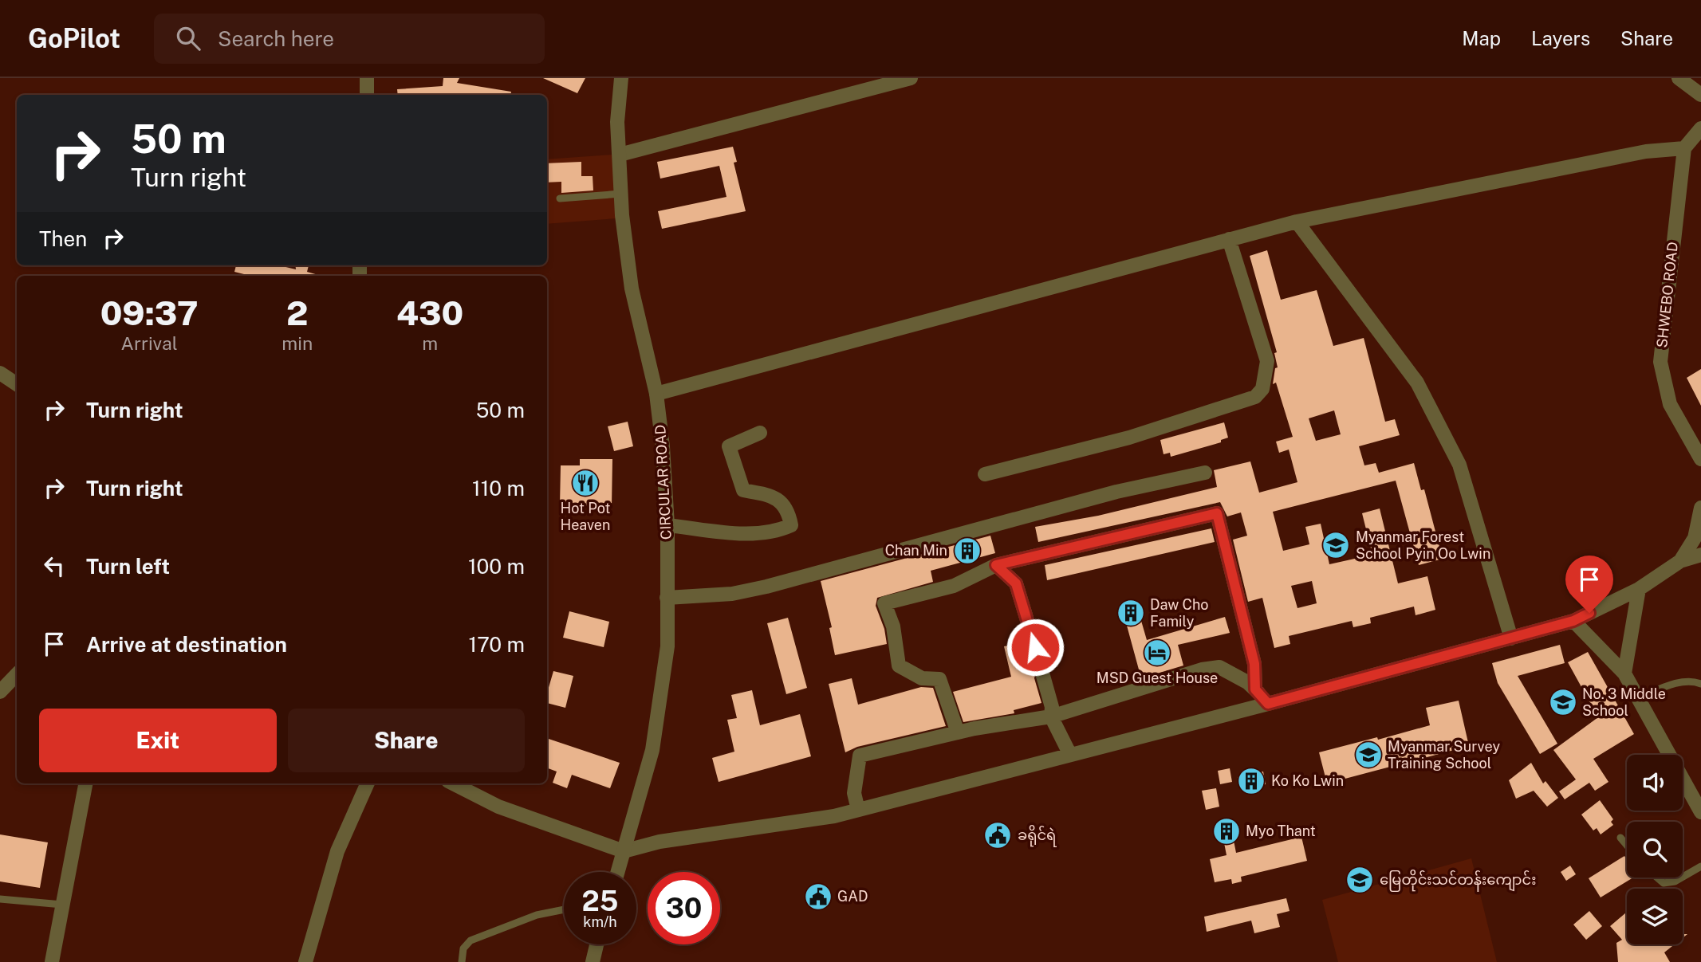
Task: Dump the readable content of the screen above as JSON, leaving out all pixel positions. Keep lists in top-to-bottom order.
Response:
{
  "streets": {
    "street": ["SHWEBO ROAD", "CIRCULAR ROAD"]
  },
  "places": {
    "restaurant": ["Hot Pot Heaven"],
    "school or university": [
      "Myanmar Forest School Pyin Oo Lwin",
      "No. 3 Middle School",
      "Myanmar Survey Training School",
      "မြေတိုင်းသင်တန်းကျောင်း"
    ],
    "building": [
      "Chan Min",
      "Daw Cho Family",
      "Ko Ko Lwin",
      "Myo Thant"
    ],
    "hotel": ["MSD Guest House"],
    "public building": ["ခရိုင်ရဲ", "GAD"]
  },
  "page": {
    "header": "GoPilot",
    "search": "Search here",
    "nav": ["Map", "Layers", "Share"],
    "turn": ["50 m", "Turn right"],
    "then": "Then",
    "eta": [
      "09:37",
      "Arrival",
      "2",
      "min",
      "430",
      "m"
    ],
    "list": [
      {
        "name": "Turn right",
        "value": "50 m"
      },
      {
        "name": "Turn right",
        "value": "110 m"
      },
      {
        "name": "Turn left",
        "value": "100 m"
      },
      {
        "name": "Arrive at destination",
        "value": "170 m"
      }
    ],
    "buttons": ["Exit", "Share"],
    "speed": "25 km/h",
    "limit": "30"
  }
}
